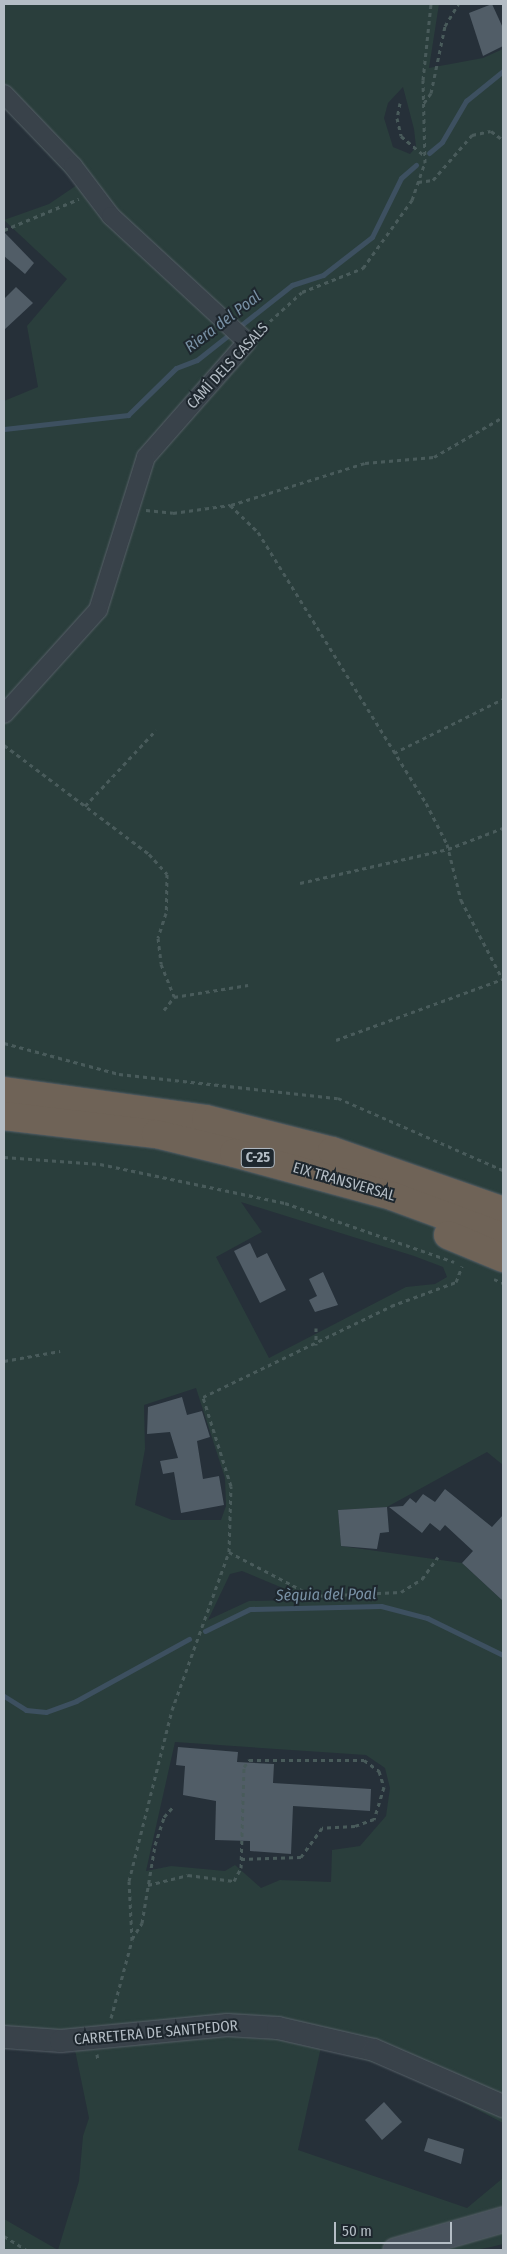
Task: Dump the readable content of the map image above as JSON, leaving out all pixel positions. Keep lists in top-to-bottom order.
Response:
{
  "streets": {
    "highway": ["C-25", "EIX TRANSVERSAL"],
    "street": ["CAMÍ DELS CASALS", "CARRETERA DE SANTPEDOR"]
  },
  "water": ["Riera del Poal", "Sèquia del Poal"],
  "scale_bar": "50 m"
}
